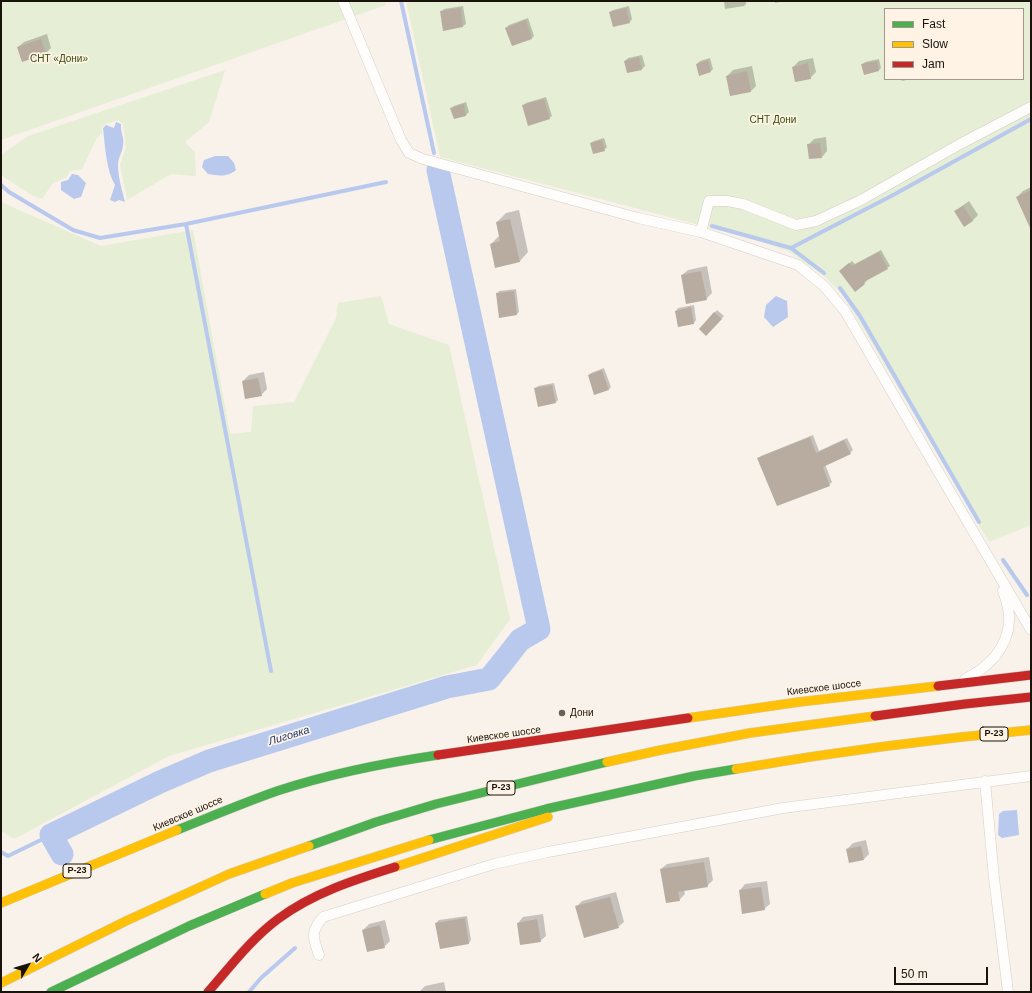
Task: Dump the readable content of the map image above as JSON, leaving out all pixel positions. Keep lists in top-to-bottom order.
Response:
{
  "streets": {
    "main road": ["Киевское шоссе", "Р-23"]
  },
  "water": ["Лиговка"],
  "parks": ["СНТ «Дони»", "СНТ Дони"],
  "places": ["Дони"],
  "legend": ["Fast", "Slow", "Jam"],
  "scale_bar": "50 m",
  "north": "top right"
}
